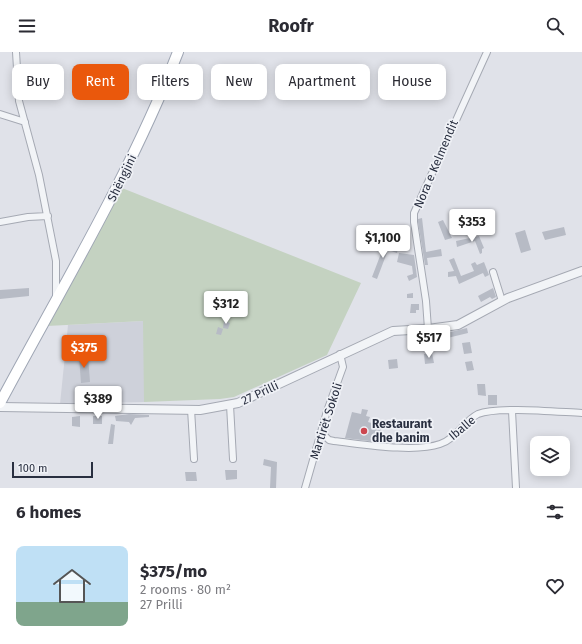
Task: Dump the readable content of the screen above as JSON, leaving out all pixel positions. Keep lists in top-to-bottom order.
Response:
{
  "streets": {
    "main road": ["Shëngjini"],
    "street": [
      "Nora e Kelmendit",
      "27 Prilli",
      "Martirët Sokoli",
      "Iballe"
    ]
  },
  "crossings": [
    ["Nora e Kelmendit", "27 Prilli"],
    ["27 Prilli", "Martirët Sokoli"],
    ["Martirët Sokoli", "Iballe"]
  ],
  "places": ["Restaurant dhe banim"],
  "scale_bar": "100 m",
  "page": {
    "header": "Roofr",
    "chip": [
      "Buy",
      "Rent",
      "Filters",
      "New",
      "Apartment",
      "House"
    ],
    "price": [
      "$353",
      "$1,100",
      "$312",
      "$517",
      "$375",
      "$389"
    ],
    "scale": "100 m",
    "heading": "6 homes",
    "list": [
      {
        "name": "$375/mo",
        "note": "2 rooms · 80 m² · 27 Prilli"
      }
    ]
  }
}
